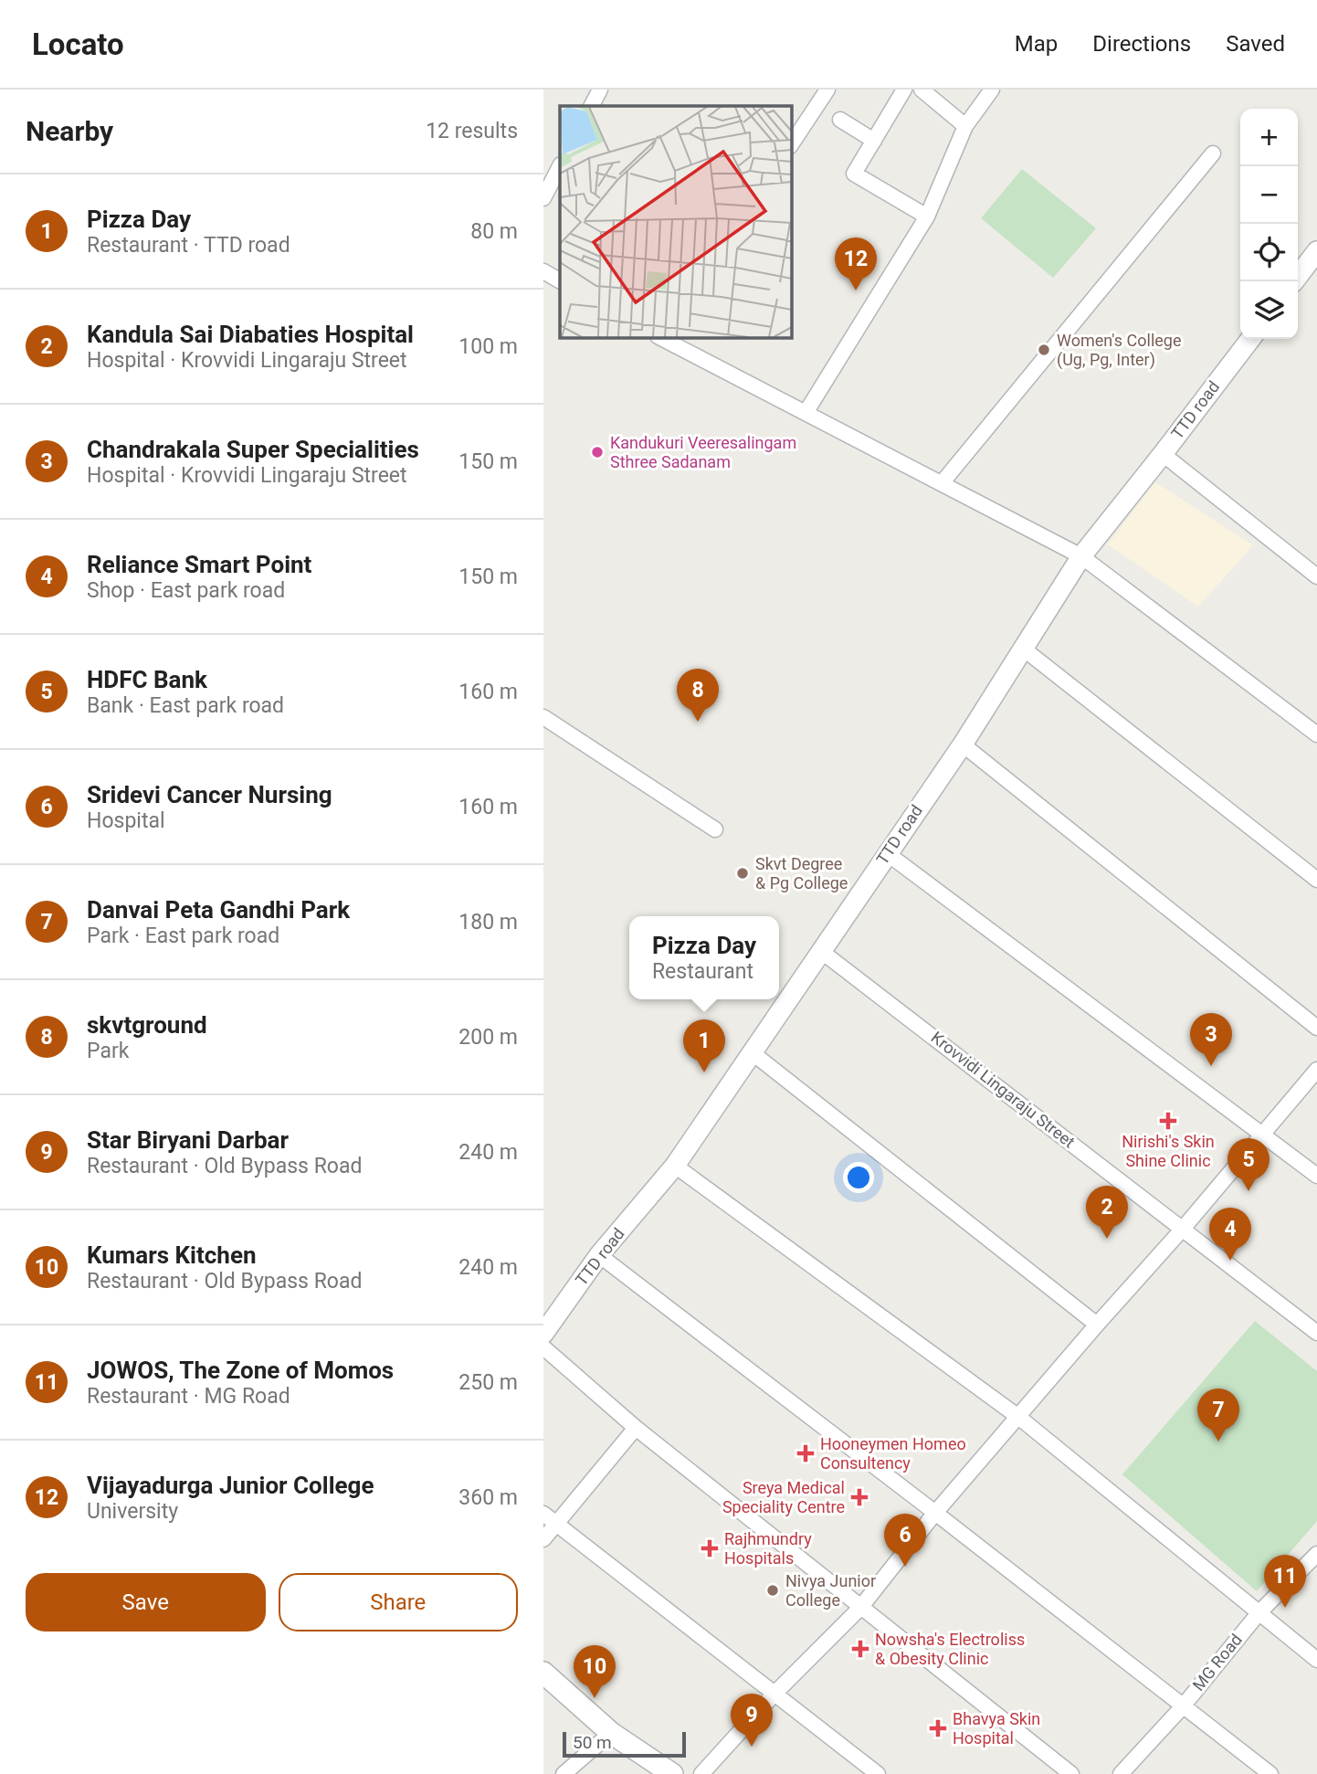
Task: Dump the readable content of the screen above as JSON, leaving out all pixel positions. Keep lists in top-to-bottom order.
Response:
{
  "streets": {
    "street": ["TTD road", "Krovvidi Lingaraju Street", "MG Road"]
  },
  "crossings": [
    ["TTD road", "Krovvidi Lingaraju Street"]
  ],
  "places": {
    "other": [
      "Women's College (Ug, Pg, Inter)",
      "Kandukuri Veeresalingam Sthree Sadanam",
      "Skvt Degree & Pg College",
      "Nivya Junior College"
    ],
    "health": [
      "Nirishi's Skin Shine Clinic",
      "Hooneymen Homeo Consultency",
      "Sreya Medical Speciality Centre",
      "Rajhmundry Hospitals",
      "Nowsha's Electroliss & Obesity Clinic",
      "Bhavya Skin Hospital"
    ]
  },
  "scale_bar": "50 m",
  "page": {
    "header": "Locato",
    "nav": ["Map", "Directions", "Saved"],
    "heading": ["Nearby", "12 results"],
    "map_buttons": ["+", "−"],
    "list": [
      {
        "mark": "1",
        "name": "Pizza Day",
        "note": "Restaurant · TTD road",
        "value": "80 m"
      },
      {
        "mark": "2",
        "name": "Kandula Sai Diabaties Hospital",
        "note": "Hospital · Krovvidi Lingaraju Street",
        "value": "100 m"
      },
      {
        "mark": "3",
        "name": "Chandrakala Super Specialities",
        "note": "Hospital · Krovvidi Lingaraju Street",
        "value": "150 m"
      },
      {
        "mark": "4",
        "name": "Reliance Smart Point",
        "note": "Shop · East park road",
        "value": "150 m"
      },
      {
        "mark": "5",
        "name": "HDFC Bank",
        "note": "Bank · East park road",
        "value": "160 m"
      },
      {
        "mark": "6",
        "name": "Sridevi Cancer Nursing",
        "note": "Hospital",
        "value": "160 m"
      },
      {
        "mark": "7",
        "name": "Danvai Peta Gandhi Park",
        "note": "Park · East park road",
        "value": "180 m"
      },
      {
        "mark": "8",
        "name": "skvtground",
        "note": "Park",
        "value": "200 m"
      },
      {
        "mark": "9",
        "name": "Star Biryani Darbar",
        "note": "Restaurant · Old Bypass Road",
        "value": "240 m"
      },
      {
        "mark": "10",
        "name": "Kumars Kitchen",
        "note": "Restaurant · Old Bypass Road",
        "value": "240 m"
      },
      {
        "mark": "11",
        "name": "JOWOS, The Zone of Momos",
        "note": "Restaurant · MG Road",
        "value": "250 m"
      },
      {
        "mark": "12",
        "name": "Vijayadurga Junior College",
        "note": "University",
        "value": "360 m"
      }
    ],
    "pins": [
      "12",
      "8",
      "3",
      "1",
      "5",
      "2",
      "4",
      "7",
      "6",
      "11",
      "10",
      "9"
    ],
    "popup": ["Pizza Day", "Restaurant"],
    "buttons": ["Save", "Share"],
    "scale": "50 m"
  }
}
